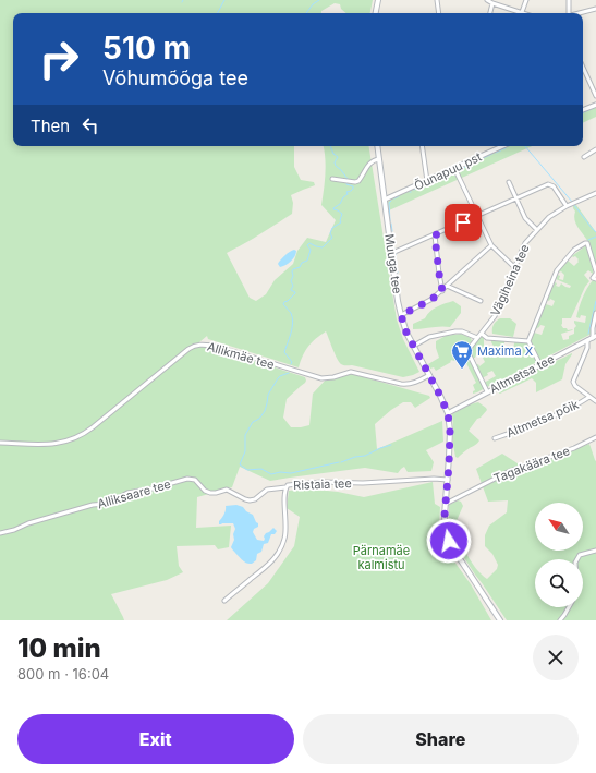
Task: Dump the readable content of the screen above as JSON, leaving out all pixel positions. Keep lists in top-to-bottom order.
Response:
{
  "streets": {
    "main road": ["Muuga tee"],
    "street": [
      "Õunapuu pst",
      "Vägiheina tee",
      "Allikmäe tee",
      "Altmetsa tee",
      "Altmetsa põik",
      "Tagakäära tee",
      "Ristaia tee",
      "Alliksaare tee"
    ]
  },
  "crossings": [
    ["Õunapuu pst", "Muuga tee"],
    ["Muuga tee", "Allikmäe tee"],
    ["Muuga tee", "Altmetsa tee"],
    ["Muuga tee", "Tagakäära tee"],
    ["Muuga tee", "Ristaia tee"],
    ["Vägiheina tee", "Altmetsa tee"],
    ["Ristaia tee", "Alliksaare tee"]
  ],
  "parks": ["Pärnamäe kalmistu"],
  "places": {
    "supermarket": ["Maxima X"]
  },
  "north": "top left",
  "page": {
    "turn": ["510 m", "Võhumõõga tee"],
    "then": "Then",
    "heading": ["10 min", "800 m · 16:04"],
    "buttons": ["Exit", "Share"]
  }
}
